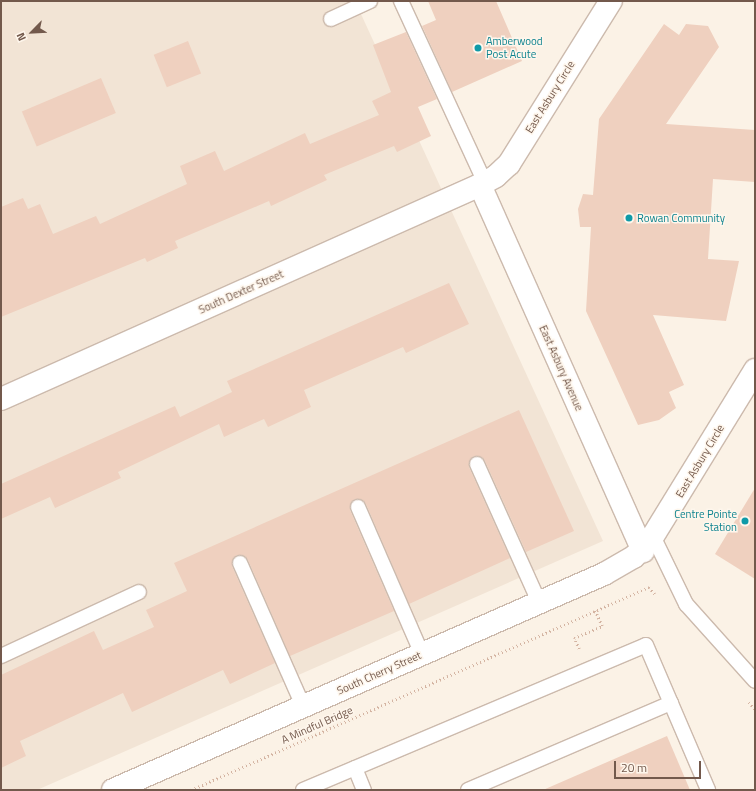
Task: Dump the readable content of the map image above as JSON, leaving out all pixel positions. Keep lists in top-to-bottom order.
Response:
{
  "streets": {
    "street": [
      "East Asbury Circle",
      "South Dexter Street",
      "East Asbury Avenue",
      "South Cherry Street"
    ],
    "path": ["A Mindful Bridge"]
  },
  "crossings": [
    ["East Asbury Circle", "South Dexter Street"],
    ["East Asbury Circle", "East Asbury Avenue"],
    ["East Asbury Circle", "South Cherry Street"],
    ["South Dexter Street", "East Asbury Avenue"],
    ["East Asbury Avenue", "South Cherry Street"]
  ],
  "places": ["Amberwood Post Acute", "Rowan Community", "Centre Pointe Station"],
  "scale_bar": "20 m",
  "north": "bottom left"
}
